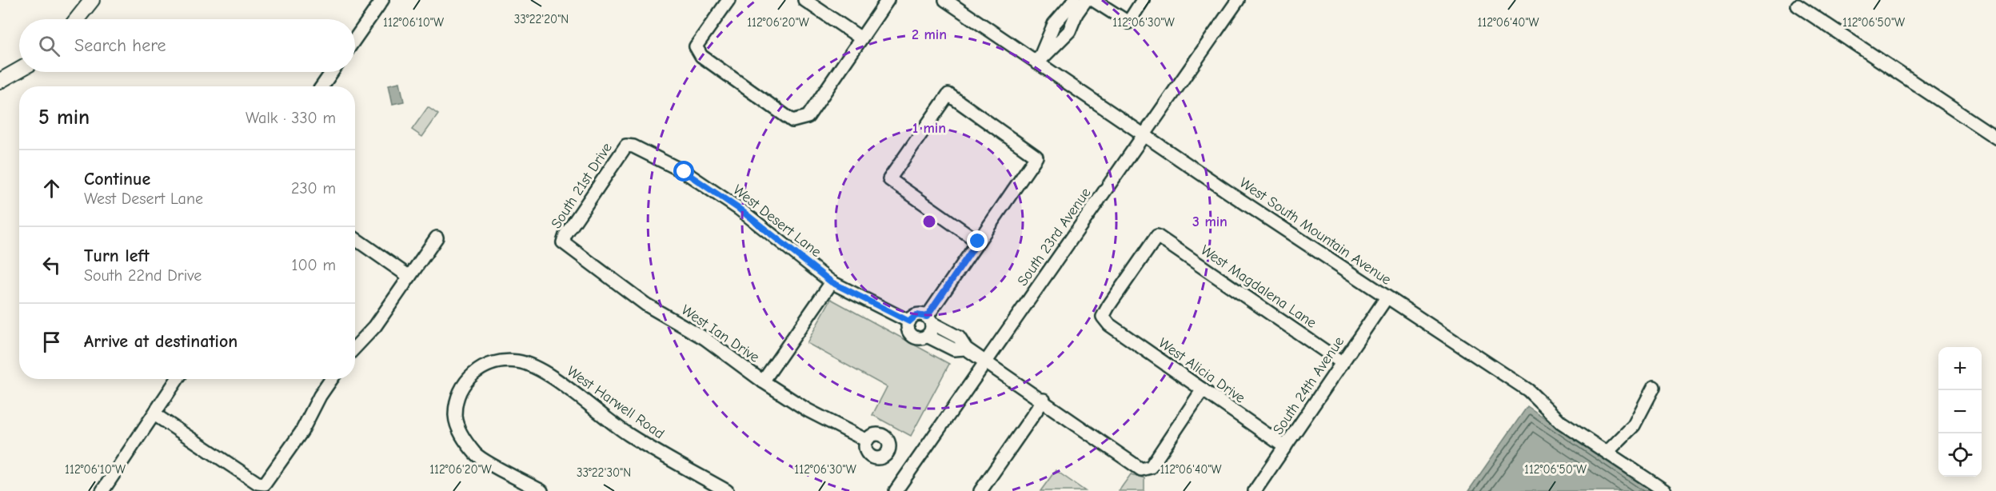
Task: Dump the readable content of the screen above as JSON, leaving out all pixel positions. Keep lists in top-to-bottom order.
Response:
{
  "streets": {
    "street": [
      "South 21st Drive",
      "West Desert Lane",
      "West South Mountain Avenue",
      "South 23rd Avenue",
      "West Magdalena Lane",
      "West Ian Drive",
      "West Alicia Drive",
      "South 24th Avenue",
      "West Harwell Road"
    ]
  },
  "crossings": [
    ["South 21st Drive", "West Desert Lane"],
    ["South 21st Drive", "West Ian Drive"],
    ["West South Mountain Avenue", "South 23rd Avenue"],
    ["West South Mountain Avenue", "South 24th Avenue"],
    ["West Magdalena Lane", "West Alicia Drive"],
    ["West Magdalena Lane", "South 24th Avenue"],
    ["West Alicia Drive", "South 24th Avenue"]
  ],
  "page": {
    "search": "Search here",
    "heading": ["5 min", "Walk · 330 m"],
    "list": [
      ["Continue", "West Desert Lane", "230 m"],
      ["Turn left", "South 22nd Drive", "100 m"],
      "Arrive at destination"
    ],
    "map_buttons": ["+", "−"]
  },
  "coordinates": [
    "33°22'20\"N",
    "112°06'10\"W",
    "112°06'20\"W",
    "112°06'30\"W",
    "112°06'40\"W",
    "112°06'50\"W",
    "33°22'30\"N"
  ],
  "rings": ["2 min", "1 min", "3 min"]
}
